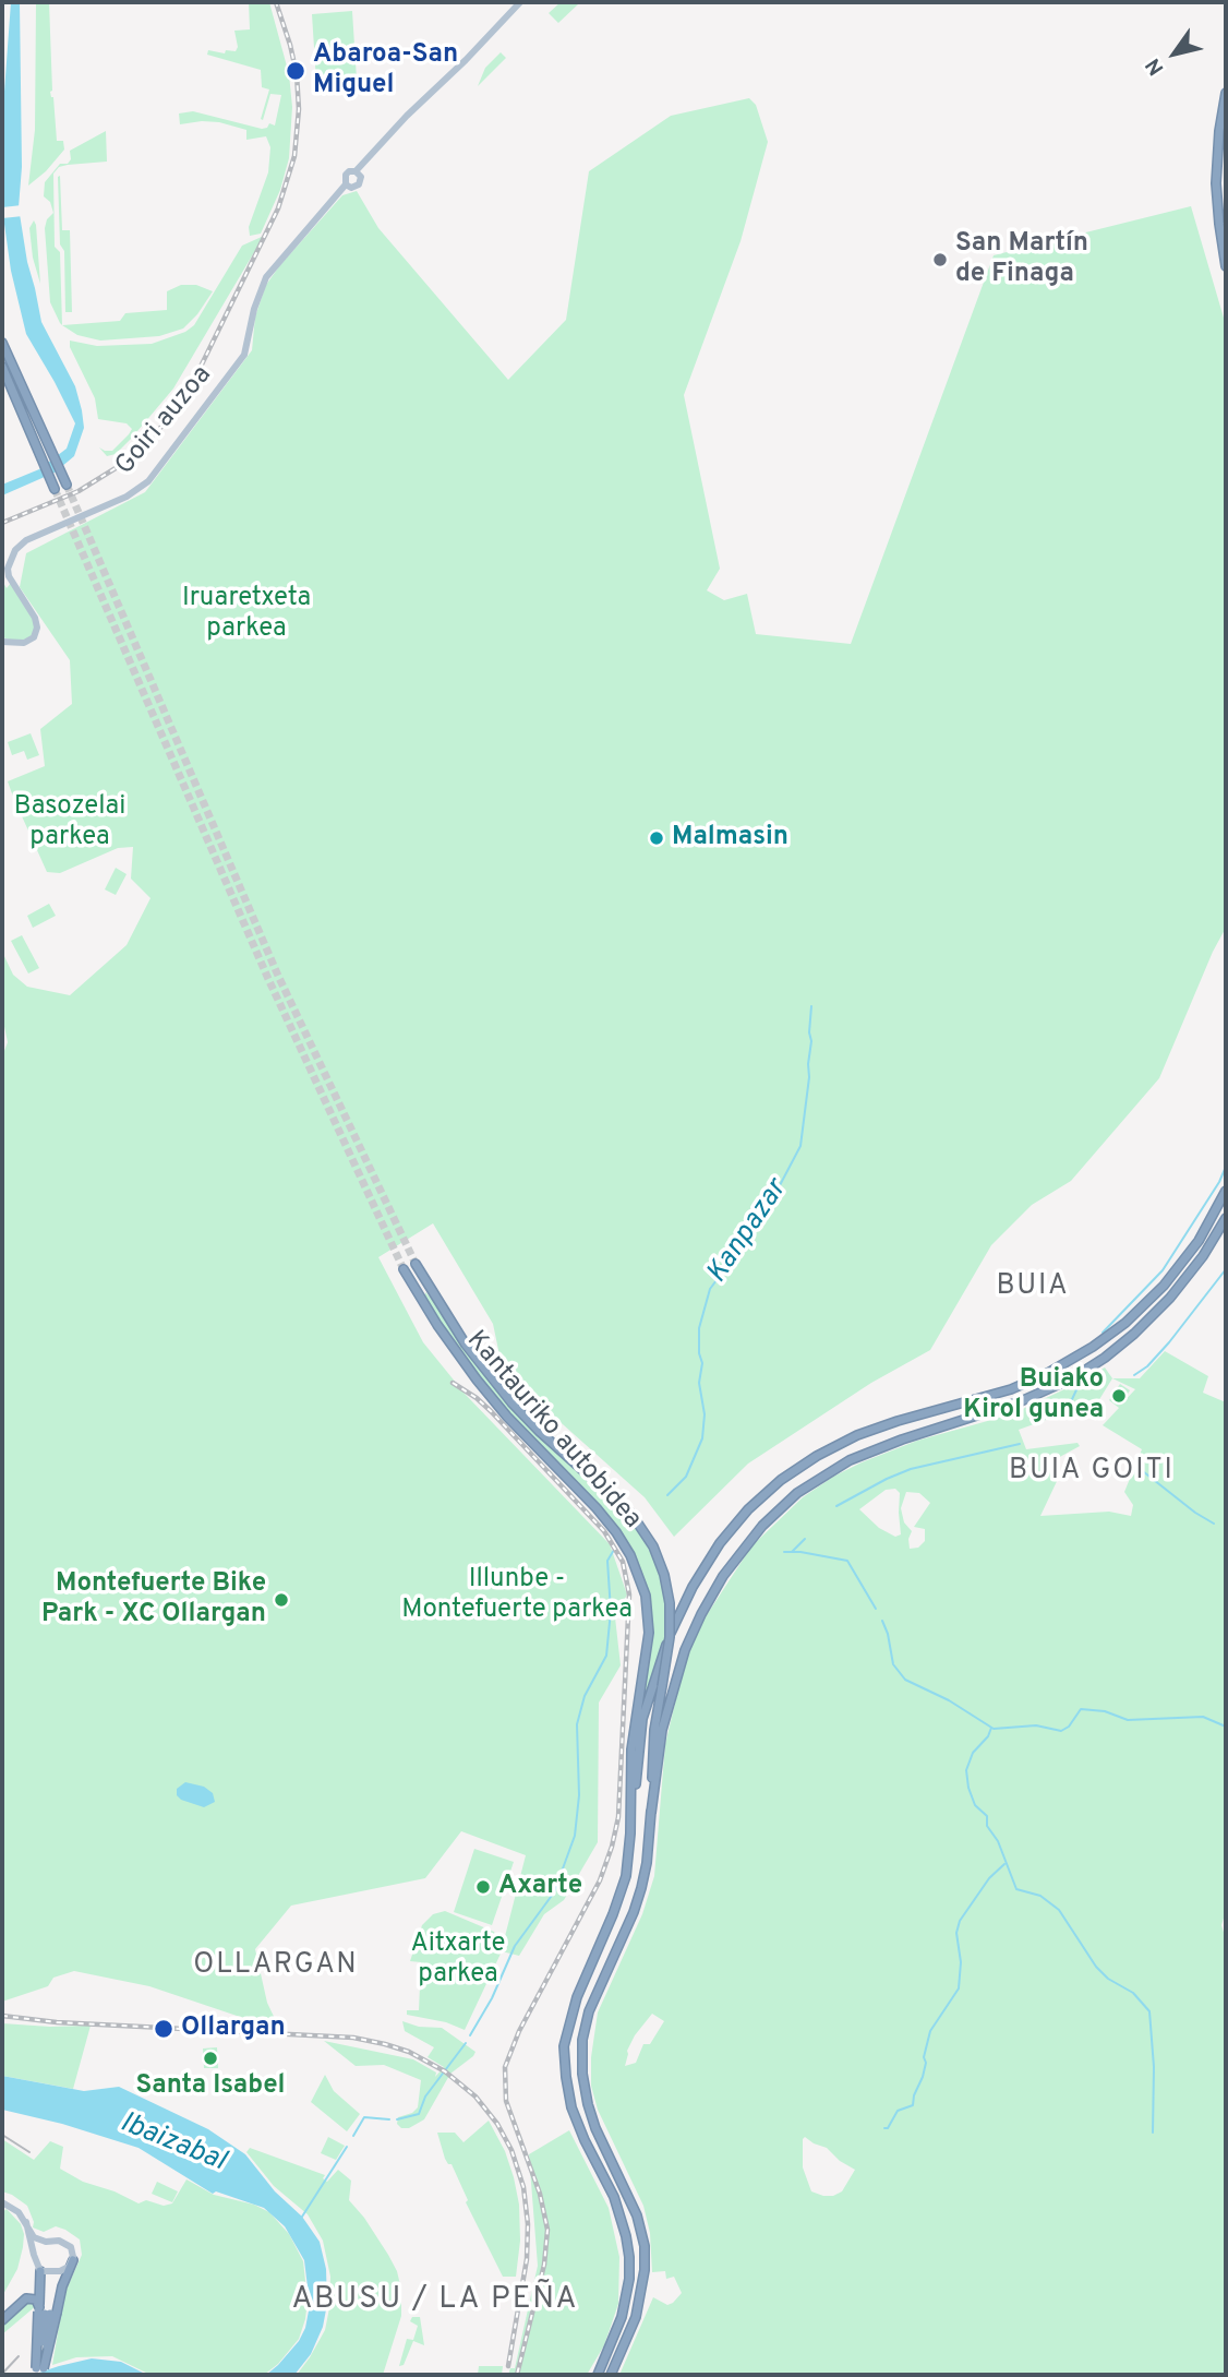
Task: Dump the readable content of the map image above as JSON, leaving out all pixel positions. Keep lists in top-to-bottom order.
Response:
{
  "streets": {
    "highway": ["Kantauriko autobidea"],
    "main road": ["Goiri auzoa"]
  },
  "districts": [
    "BUIA",
    "BUIA GOITI",
    "OLLARGAN",
    "ABUSU / LA PEÑA"
  ],
  "water": ["Kanpazar", "Ibaizabal"],
  "parks": [
    "Iruaretxeta parkea",
    "Basozelai parkea",
    "Illunbe - Montefuerte parkea",
    "Aitxarte parkea"
  ],
  "places": [
    "Abaroa-San Miguel",
    "San Martín de Finaga",
    "Malmasin",
    "Buiako Kirol gunea",
    "Montefuerte Bike Park - XC Ollargan",
    "Axarte",
    "Ollargan",
    "Santa Isabel"
  ],
  "north": "bottom left"
}
